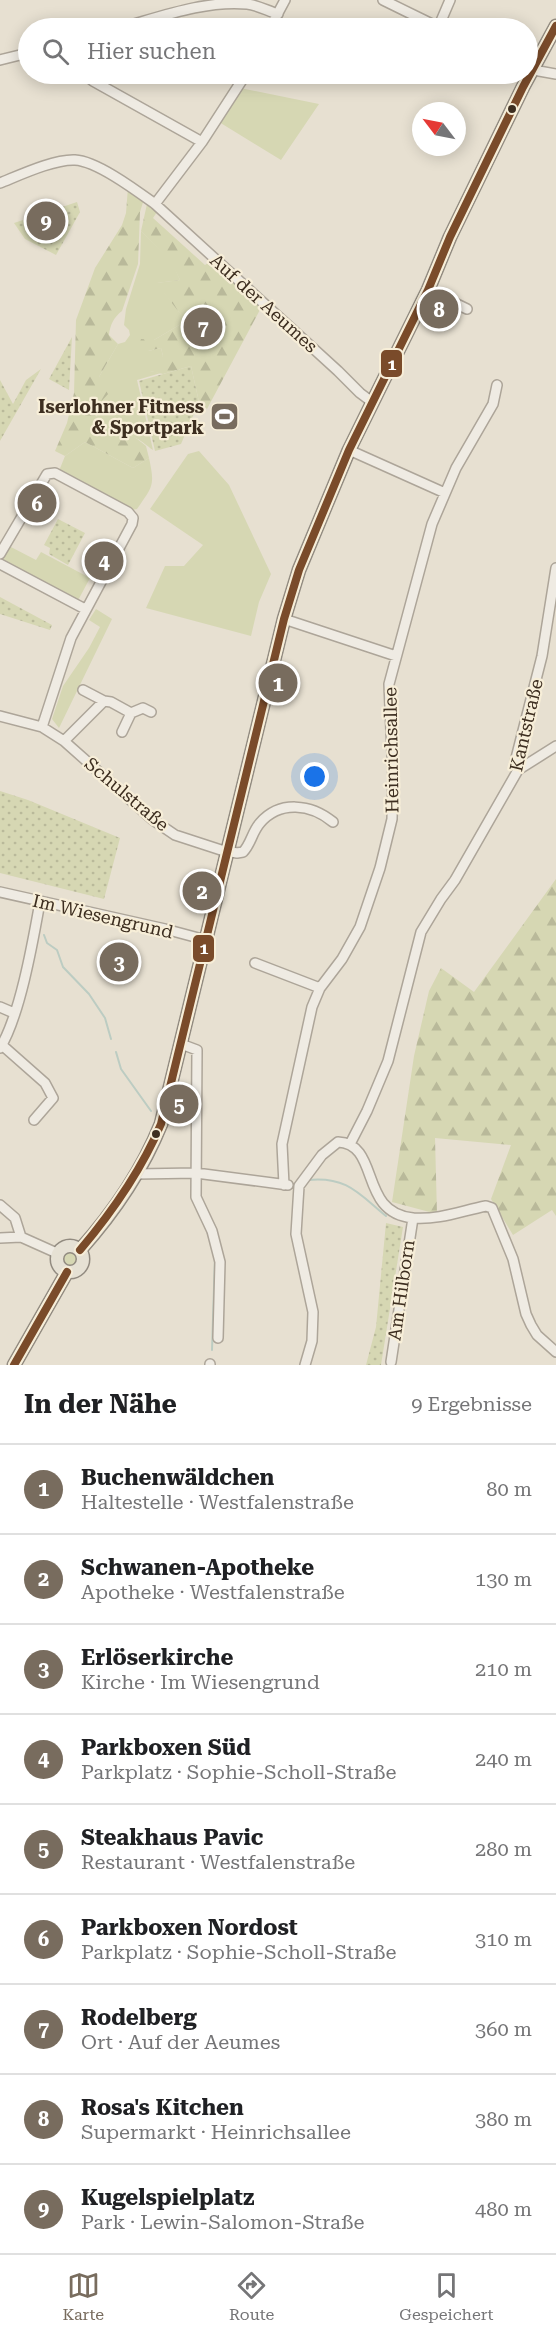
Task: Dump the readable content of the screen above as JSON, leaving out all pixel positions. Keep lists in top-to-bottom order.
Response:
{
  "streets": {
    "street": [
      "Auf der Aeumes",
      "Kantstraße",
      "Heinrichsallee",
      "Schulstraße",
      "Im Wiesengrund",
      "Am Hilborn"
    ]
  },
  "places": {
    "sports": ["Iserlohner Fitness & Sportpark"]
  },
  "lines": ["transit line 1"],
  "north": "top left",
  "page": {
    "search": "Hier suchen",
    "pins": [
      "9",
      "8",
      "7",
      "6",
      "4",
      "1",
      "2",
      "3",
      "5"
    ],
    "heading": ["In der Nähe", "9 Ergebnisse"],
    "list": [
      {
        "mark": "1",
        "name": "Buchenwäldchen",
        "note": "Haltestelle · Westfalenstraße",
        "value": "80 m"
      },
      {
        "mark": "2",
        "name": "Schwanen-Apotheke",
        "note": "Apotheke · Westfalenstraße",
        "value": "130 m"
      },
      {
        "mark": "3",
        "name": "Erlöserkirche",
        "note": "Kirche · Im Wiesengrund",
        "value": "210 m"
      },
      {
        "mark": "4",
        "name": "Parkboxen Süd",
        "note": "Parkplatz · Sophie-Scholl-Straße",
        "value": "240 m"
      },
      {
        "mark": "5",
        "name": "Steakhaus Pavic",
        "note": "Restaurant · Westfalenstraße",
        "value": "280 m"
      },
      {
        "mark": "6",
        "name": "Parkboxen Nordost",
        "note": "Parkplatz · Sophie-Scholl-Straße",
        "value": "310 m"
      },
      {
        "mark": "7",
        "name": "Rodelberg",
        "note": "Ort · Auf der Aeumes",
        "value": "360 m"
      },
      {
        "mark": "8",
        "name": "Rosa's Kitchen",
        "note": "Supermarkt · Heinrichsallee",
        "value": "380 m"
      },
      {
        "mark": "9",
        "name": "Kugelspielplatz",
        "note": "Park · Lewin-Salomon-Straße",
        "value": "480 m"
      }
    ],
    "nav": ["Karte", "Route", "Gespeichert"]
  }
}
